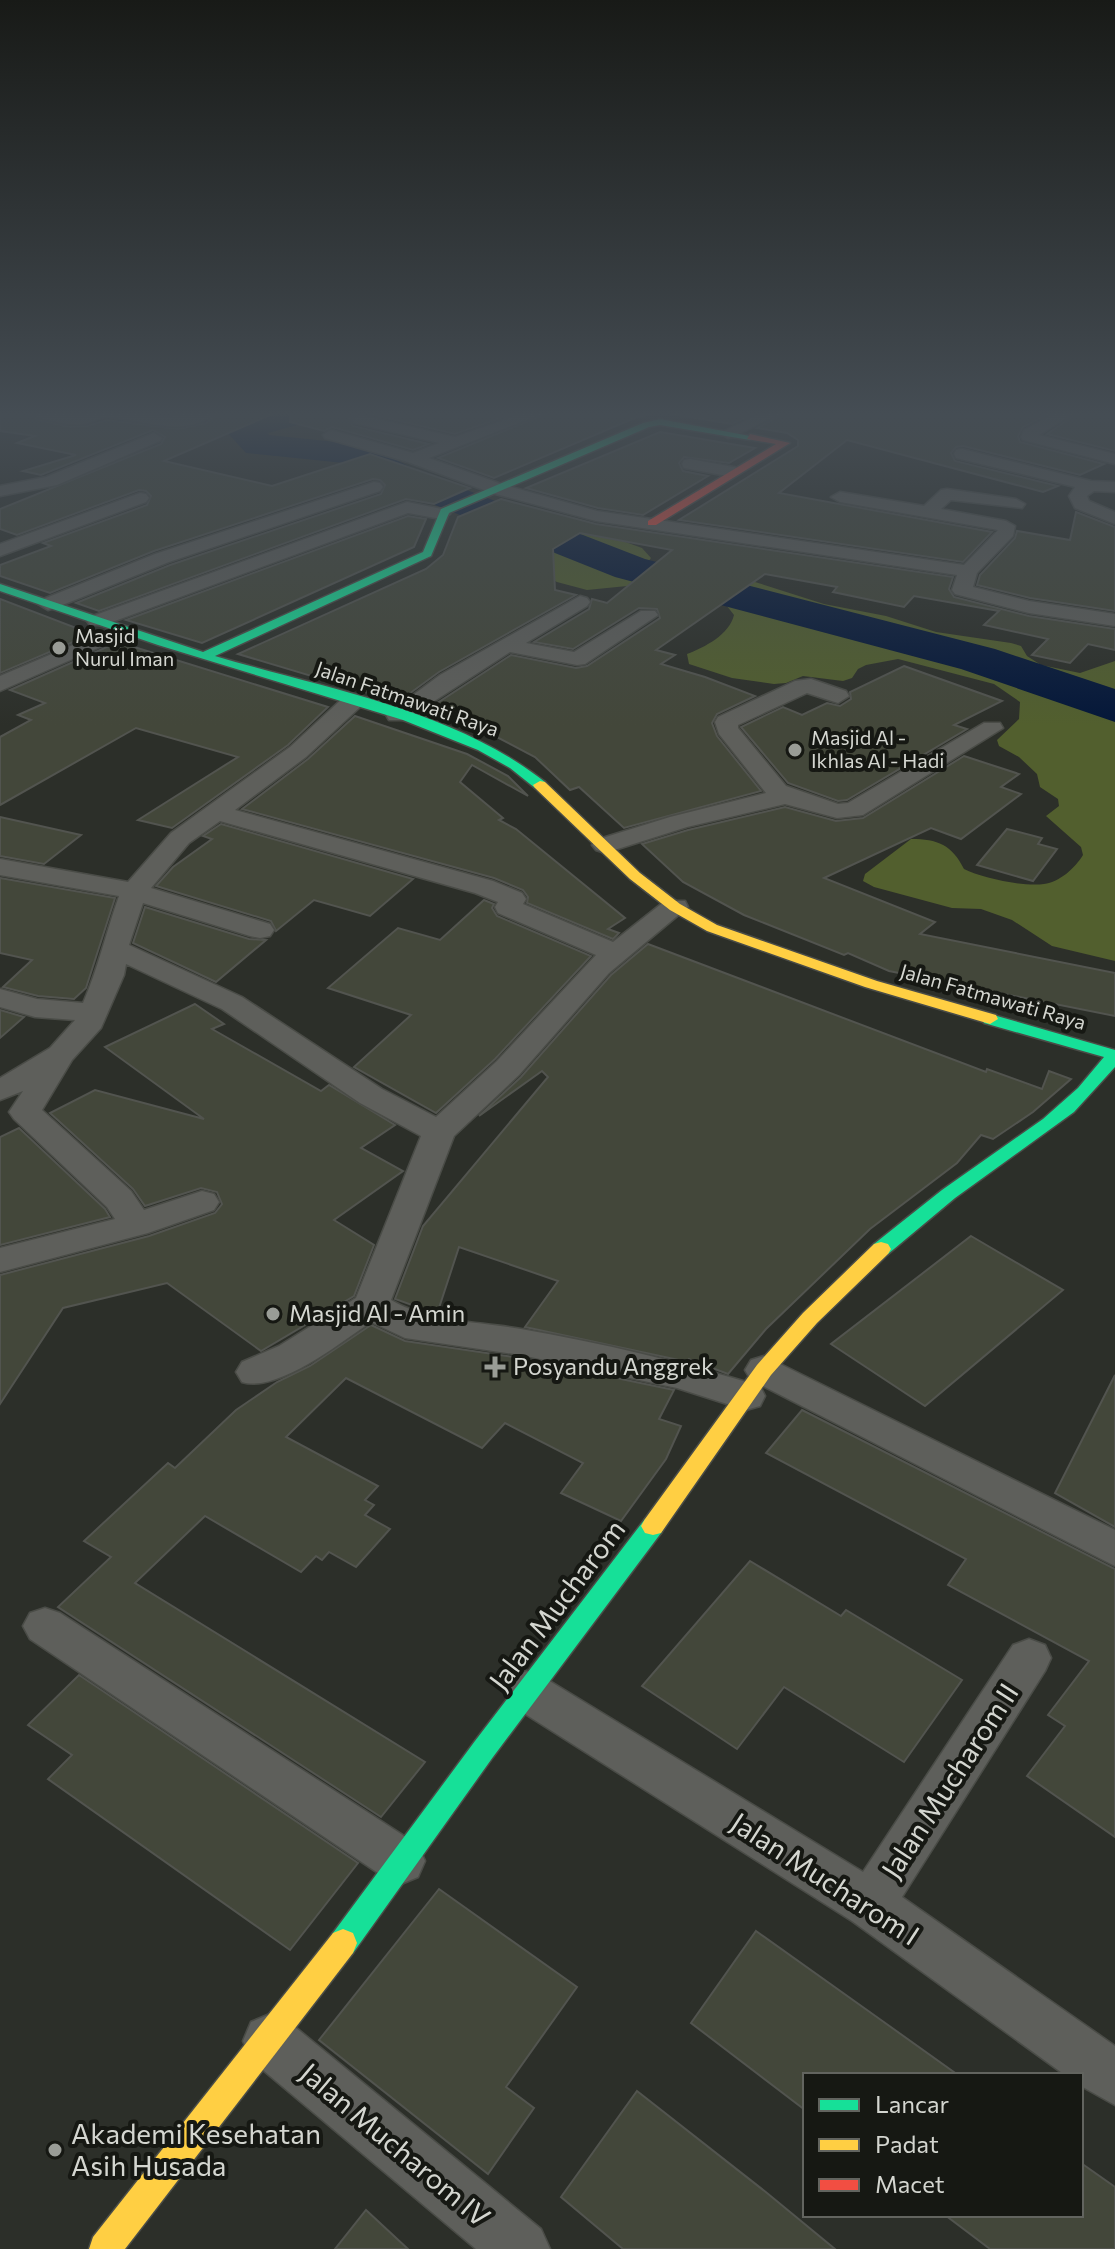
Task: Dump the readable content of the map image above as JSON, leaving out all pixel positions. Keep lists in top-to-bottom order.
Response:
{
  "streets": {
    "street": [
      "Jalan Fatmawati Raya",
      "Jalan Mucharom",
      "Jalan Mucharom II",
      "Jalan Mucharom I",
      "Jalan Mucharom IV"
    ]
  },
  "crossings": [
    ["Jalan Fatmawati Raya", "Jalan Mucharom"],
    ["Jalan Mucharom", "Jalan Mucharom I"],
    ["Jalan Mucharom", "Jalan Mucharom IV"],
    ["Jalan Mucharom II", "Jalan Mucharom I"]
  ],
  "places": {
    "other": [
      "Masjid Nurul Iman",
      "Masjid Al - Ikhlas Al - Hadi",
      "Masjid Al - Amin",
      "Akademi Kesehatan Asih Husada"
    ],
    "health": ["Posyandu Anggrek"]
  },
  "legend": ["Lancar", "Padat", "Macet"]
}
